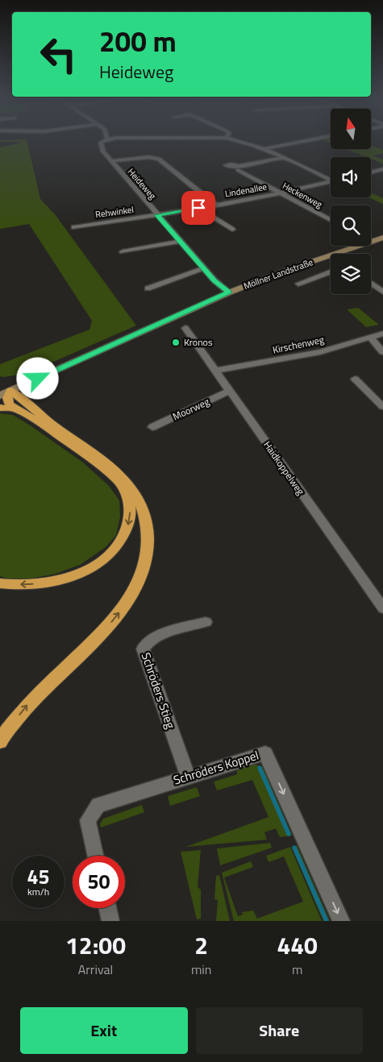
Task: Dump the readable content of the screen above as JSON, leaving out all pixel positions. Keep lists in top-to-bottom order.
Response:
{
  "streets": {
    "main road": ["Möllner Landstraße"],
    "street": [
      "Heideweg",
      "Lindenallee",
      "Heckenweg",
      "Rehwinkel",
      "Kirschenweg",
      "Moorweg",
      "Haidkoppelweg",
      "Schröders Stieg",
      "Schröders Koppel"
    ]
  },
  "crossings": [
    ["Heideweg", "Lindenallee"],
    ["Heideweg", "Rehwinkel"],
    ["Heideweg", "Möllner Landstraße"],
    ["Lindenallee", "Heckenweg"],
    ["Lindenallee", "Rehwinkel"],
    ["Kirschenweg", "Haidkoppelweg"],
    ["Moorweg", "Haidkoppelweg"],
    ["Schröders Stieg", "Schröders Koppel"]
  ],
  "places": ["Kronos"],
  "north": "top",
  "page": {
    "turn": ["200 m", "Heideweg"],
    "speed": "45 km/h",
    "limit": "50",
    "eta": [
      "12:00",
      "Arrival",
      "2",
      "min",
      "440",
      "m"
    ],
    "buttons": ["Exit", "Share"]
  }
}
